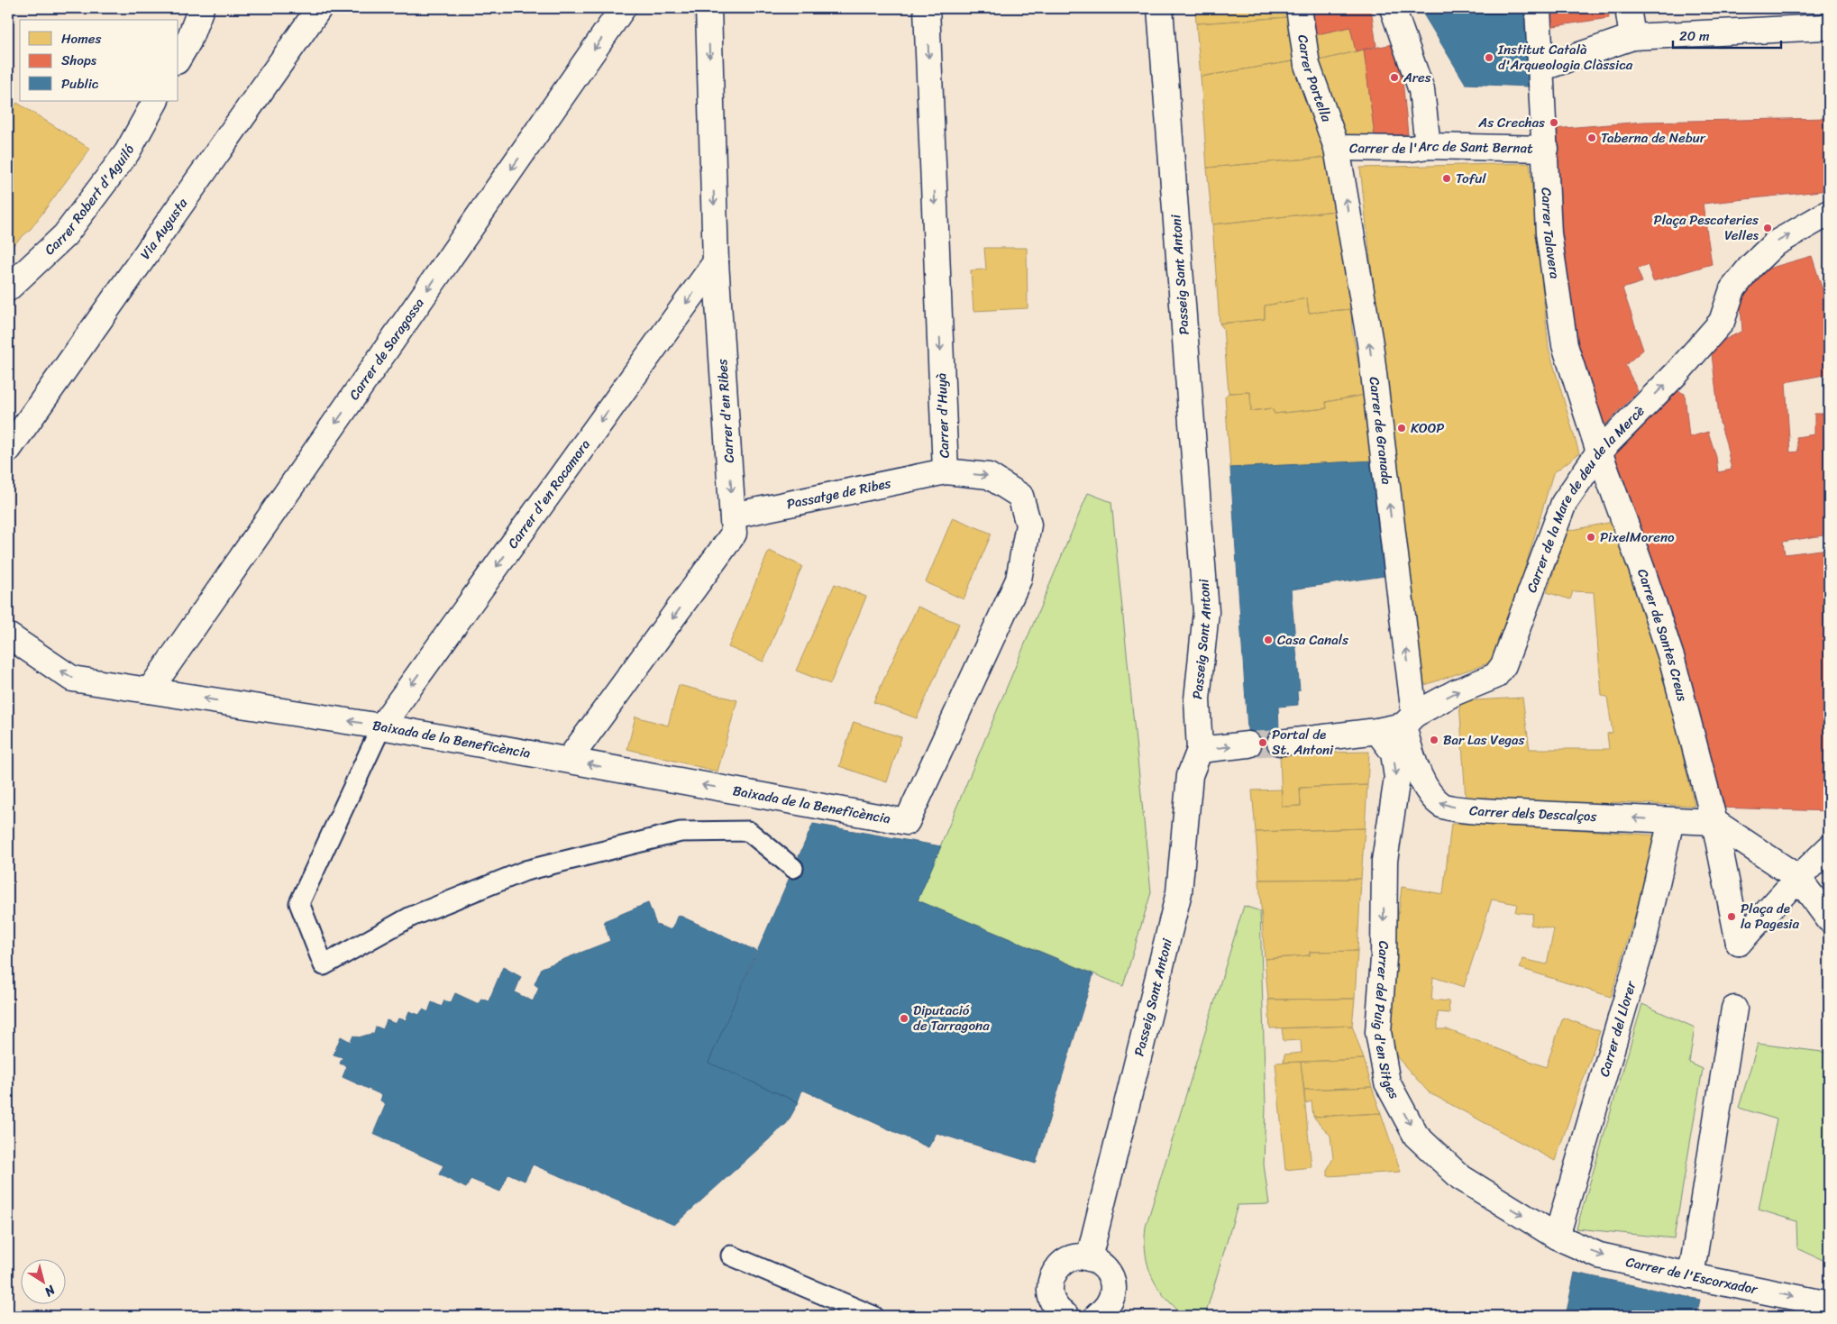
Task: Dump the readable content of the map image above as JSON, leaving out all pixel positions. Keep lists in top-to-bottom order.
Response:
{
  "streets": {
    "street": [
      "Carrer Portella",
      "Carrer de l'Arc de Sant Bernat",
      "Carrer Robert d'Aguiló",
      "Via Augusta",
      "Carrer Talavera",
      "Passeig Sant Antoni",
      "Carrer de Saragossa",
      "Carrer d'en Ribes",
      "Carrer d'Huyà",
      "Carrer de Granada",
      "Passatge de Ribes",
      "Carrer d'en Rocamora",
      "Carrer de la Mare de deu de la Mercè",
      "Carrer de Santes Creus",
      "Baixada de la Beneficència",
      "Carrer dels Descalços",
      "Carrer del Puig d'en Sitges",
      "Carrer del Llorer",
      "Carrer de l'Escorxador"
    ]
  },
  "crossings": [
    ["Carrer Portella", "Carrer de l'Arc de Sant Bernat"],
    ["Carrer Portella", "Carrer de Granada"],
    ["Carrer de l'Arc de Sant Bernat", "Carrer Talavera"],
    ["Carrer de l'Arc de Sant Bernat", "Carrer de Granada"],
    ["Carrer Talavera", "Carrer de la Mare de deu de la Mercè"],
    ["Carrer Talavera", "Carrer de Santes Creus"],
    ["Carrer de Saragossa", "Baixada de la Beneficència"],
    ["Carrer d'en Ribes", "Passatge de Ribes"],
    ["Carrer d'en Ribes", "Carrer d'en Rocamora"],
    ["Carrer d'en Ribes", "Baixada de la Beneficència"],
    ["Carrer d'Huyà", "Passatge de Ribes"],
    ["Carrer d'Huyà", "Baixada de la Beneficència"],
    ["Carrer de Granada", "Carrer de la Mare de deu de la Mercè"],
    ["Carrer de Granada", "Carrer dels Descalços"],
    ["Carrer d'en Rocamora", "Baixada de la Beneficència"],
    ["Carrer de la Mare de deu de la Mercè", "Carrer de Santes Creus"],
    ["Carrer de la Mare de deu de la Mercè", "Carrer dels Descalços"],
    ["Carrer de la Mare de deu de la Mercè", "Carrer del Puig d'en Sitges"],
    ["Carrer de Santes Creus", "Carrer dels Descalços"],
    ["Carrer dels Descalços", "Carrer del Llorer"],
    ["Carrer del Puig d'en Sitges", "Carrer del Llorer"],
    ["Carrer del Puig d'en Sitges", "Carrer de l'Escorxador"],
    ["Carrer del Llorer", "Carrer de l'Escorxador"]
  ],
  "one_way": [
    "Carrer de Saragossa",
    "Carrer d'en Ribes",
    "Carrer d'Huyà",
    "Carrer de Granada",
    "Carrer d'en Rocamora",
    "Carrer de la Mare de deu de la Mercè",
    "Baixada de la Beneficència",
    "Carrer dels Descalços",
    "Carrer del Puig d'en Sitges",
    "Carrer de l'Escorxador"
  ],
  "places": [
    "Institut Català d'Arqueologia Clàssica",
    "Ares",
    "As Crechas",
    "Taberna de Nebur",
    "Toful",
    "Plaça Pescateries Velles",
    "KOOP",
    "PixelMoreno",
    "Casa Canals",
    "Bar Las Vegas",
    "Portal de St. Antoni",
    "Plaça de la Pagesia",
    "Diputació de Tarragona"
  ],
  "legend": ["Homes", "Shops", "Public"],
  "scale_bar": "20 m",
  "north": "bottom right"
}
